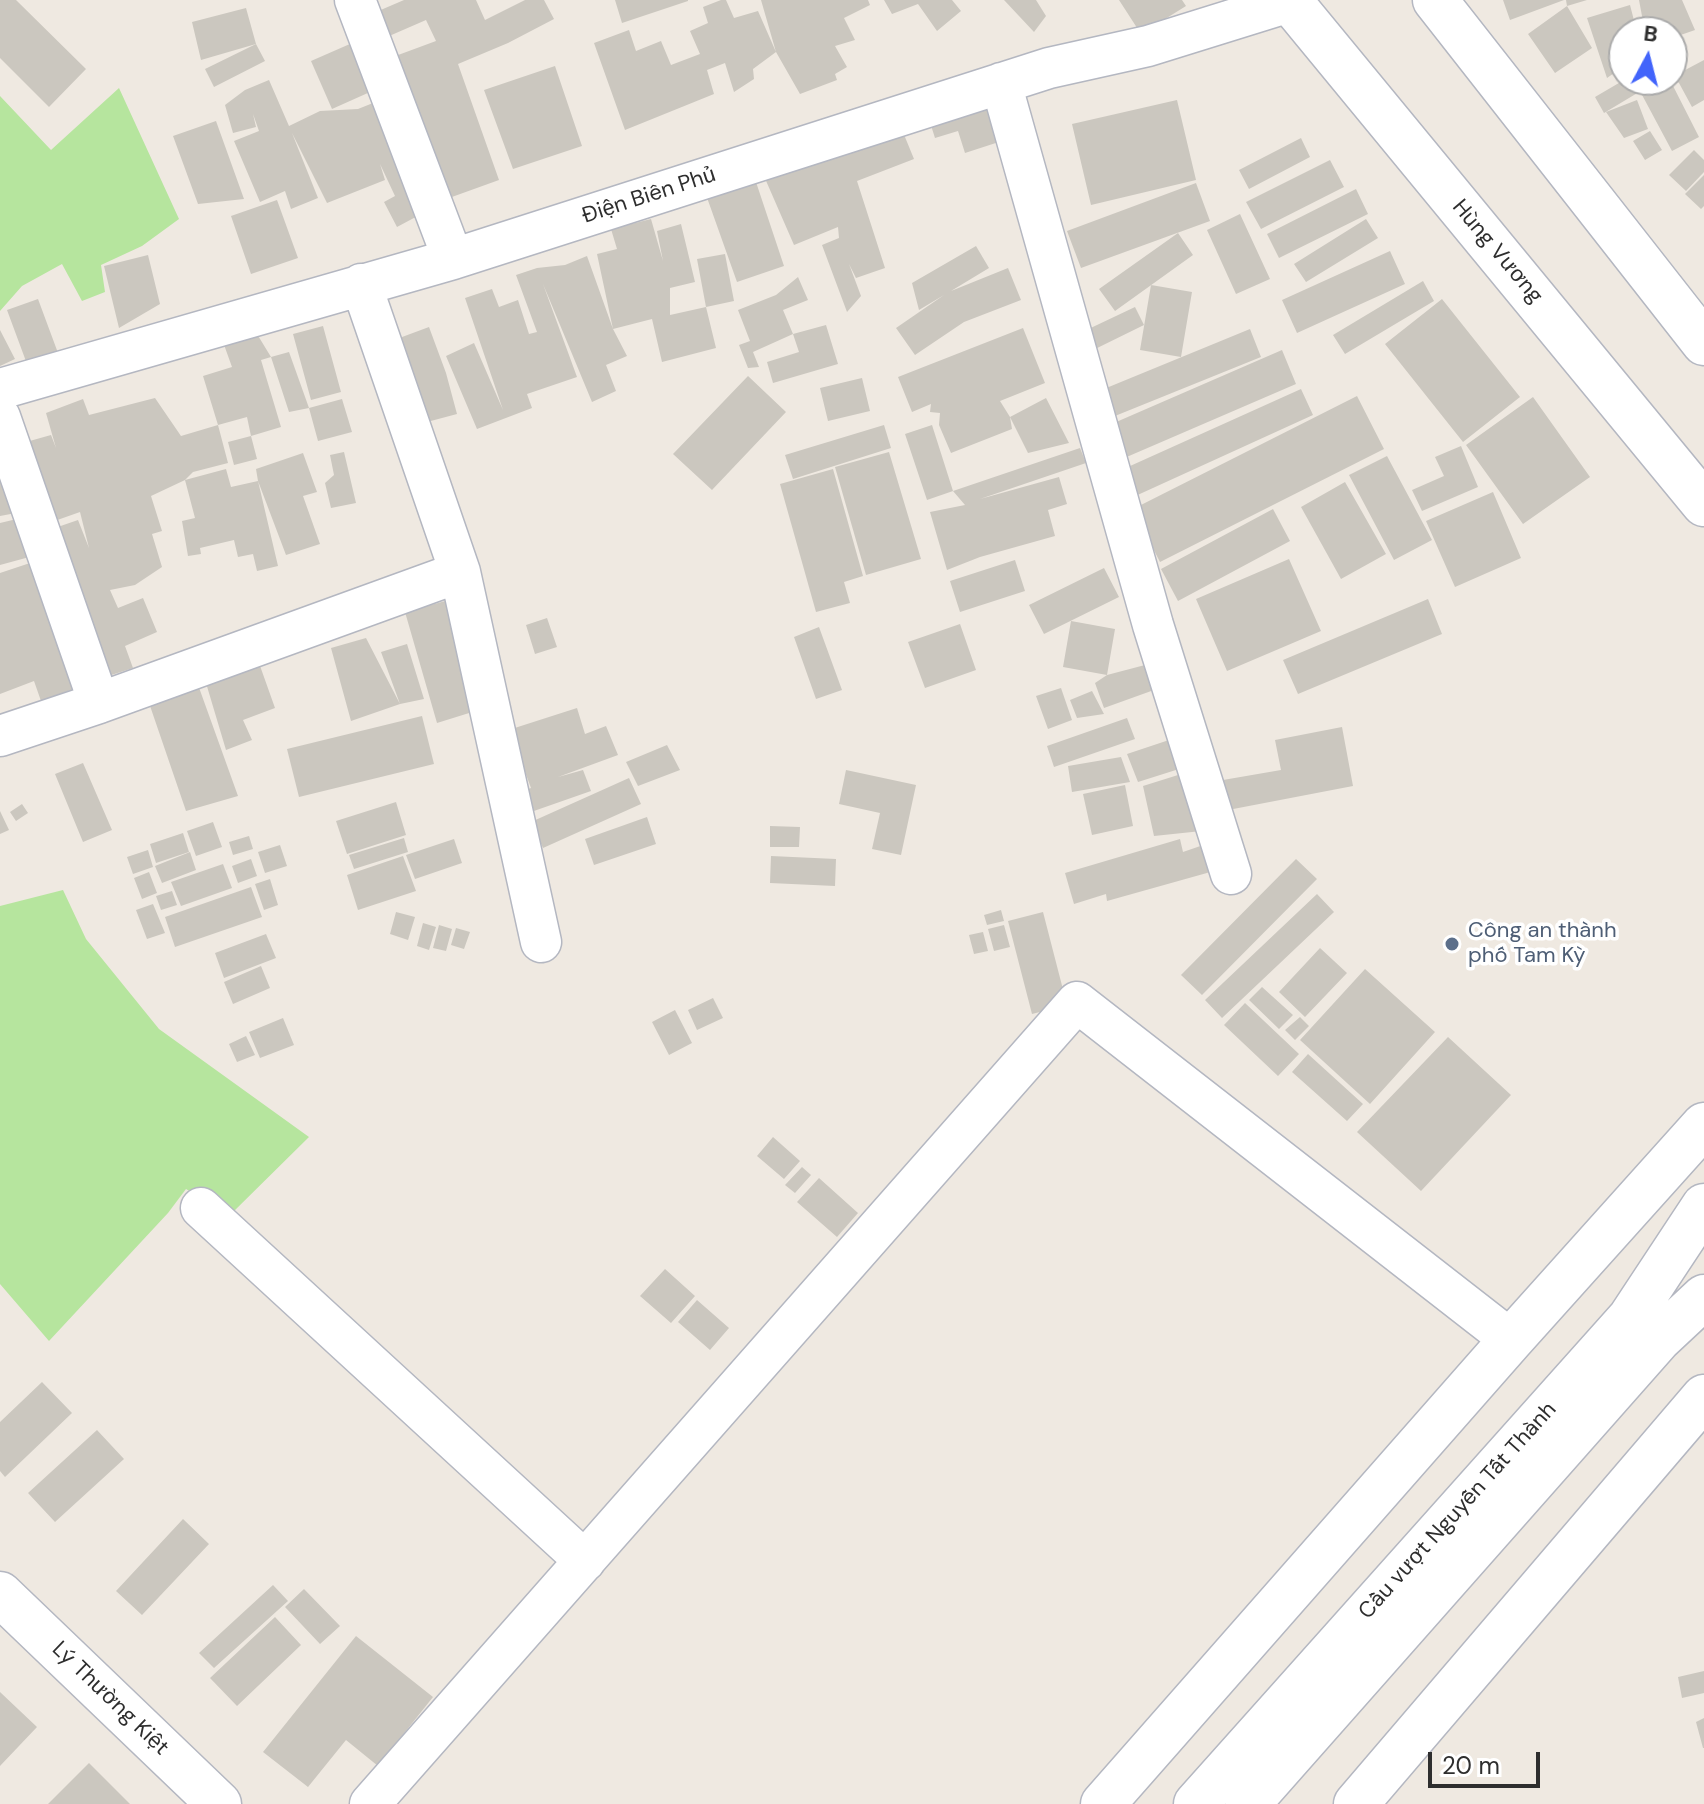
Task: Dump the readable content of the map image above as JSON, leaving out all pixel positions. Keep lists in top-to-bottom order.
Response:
{
  "streets": {
    "main road": ["Hùng Vương", "Cầu vượt Nguyễn Tất Thành", "Lý Thường Kiệt"],
    "street": ["Điện Biên Phủ"]
  },
  "crossings": [
    ["Điện Biên Phủ", "Hùng Vương"]
  ],
  "places": ["Công an thành phố Tam Kỳ"],
  "scale_bar": "20 m",
  "north": "top"
}
